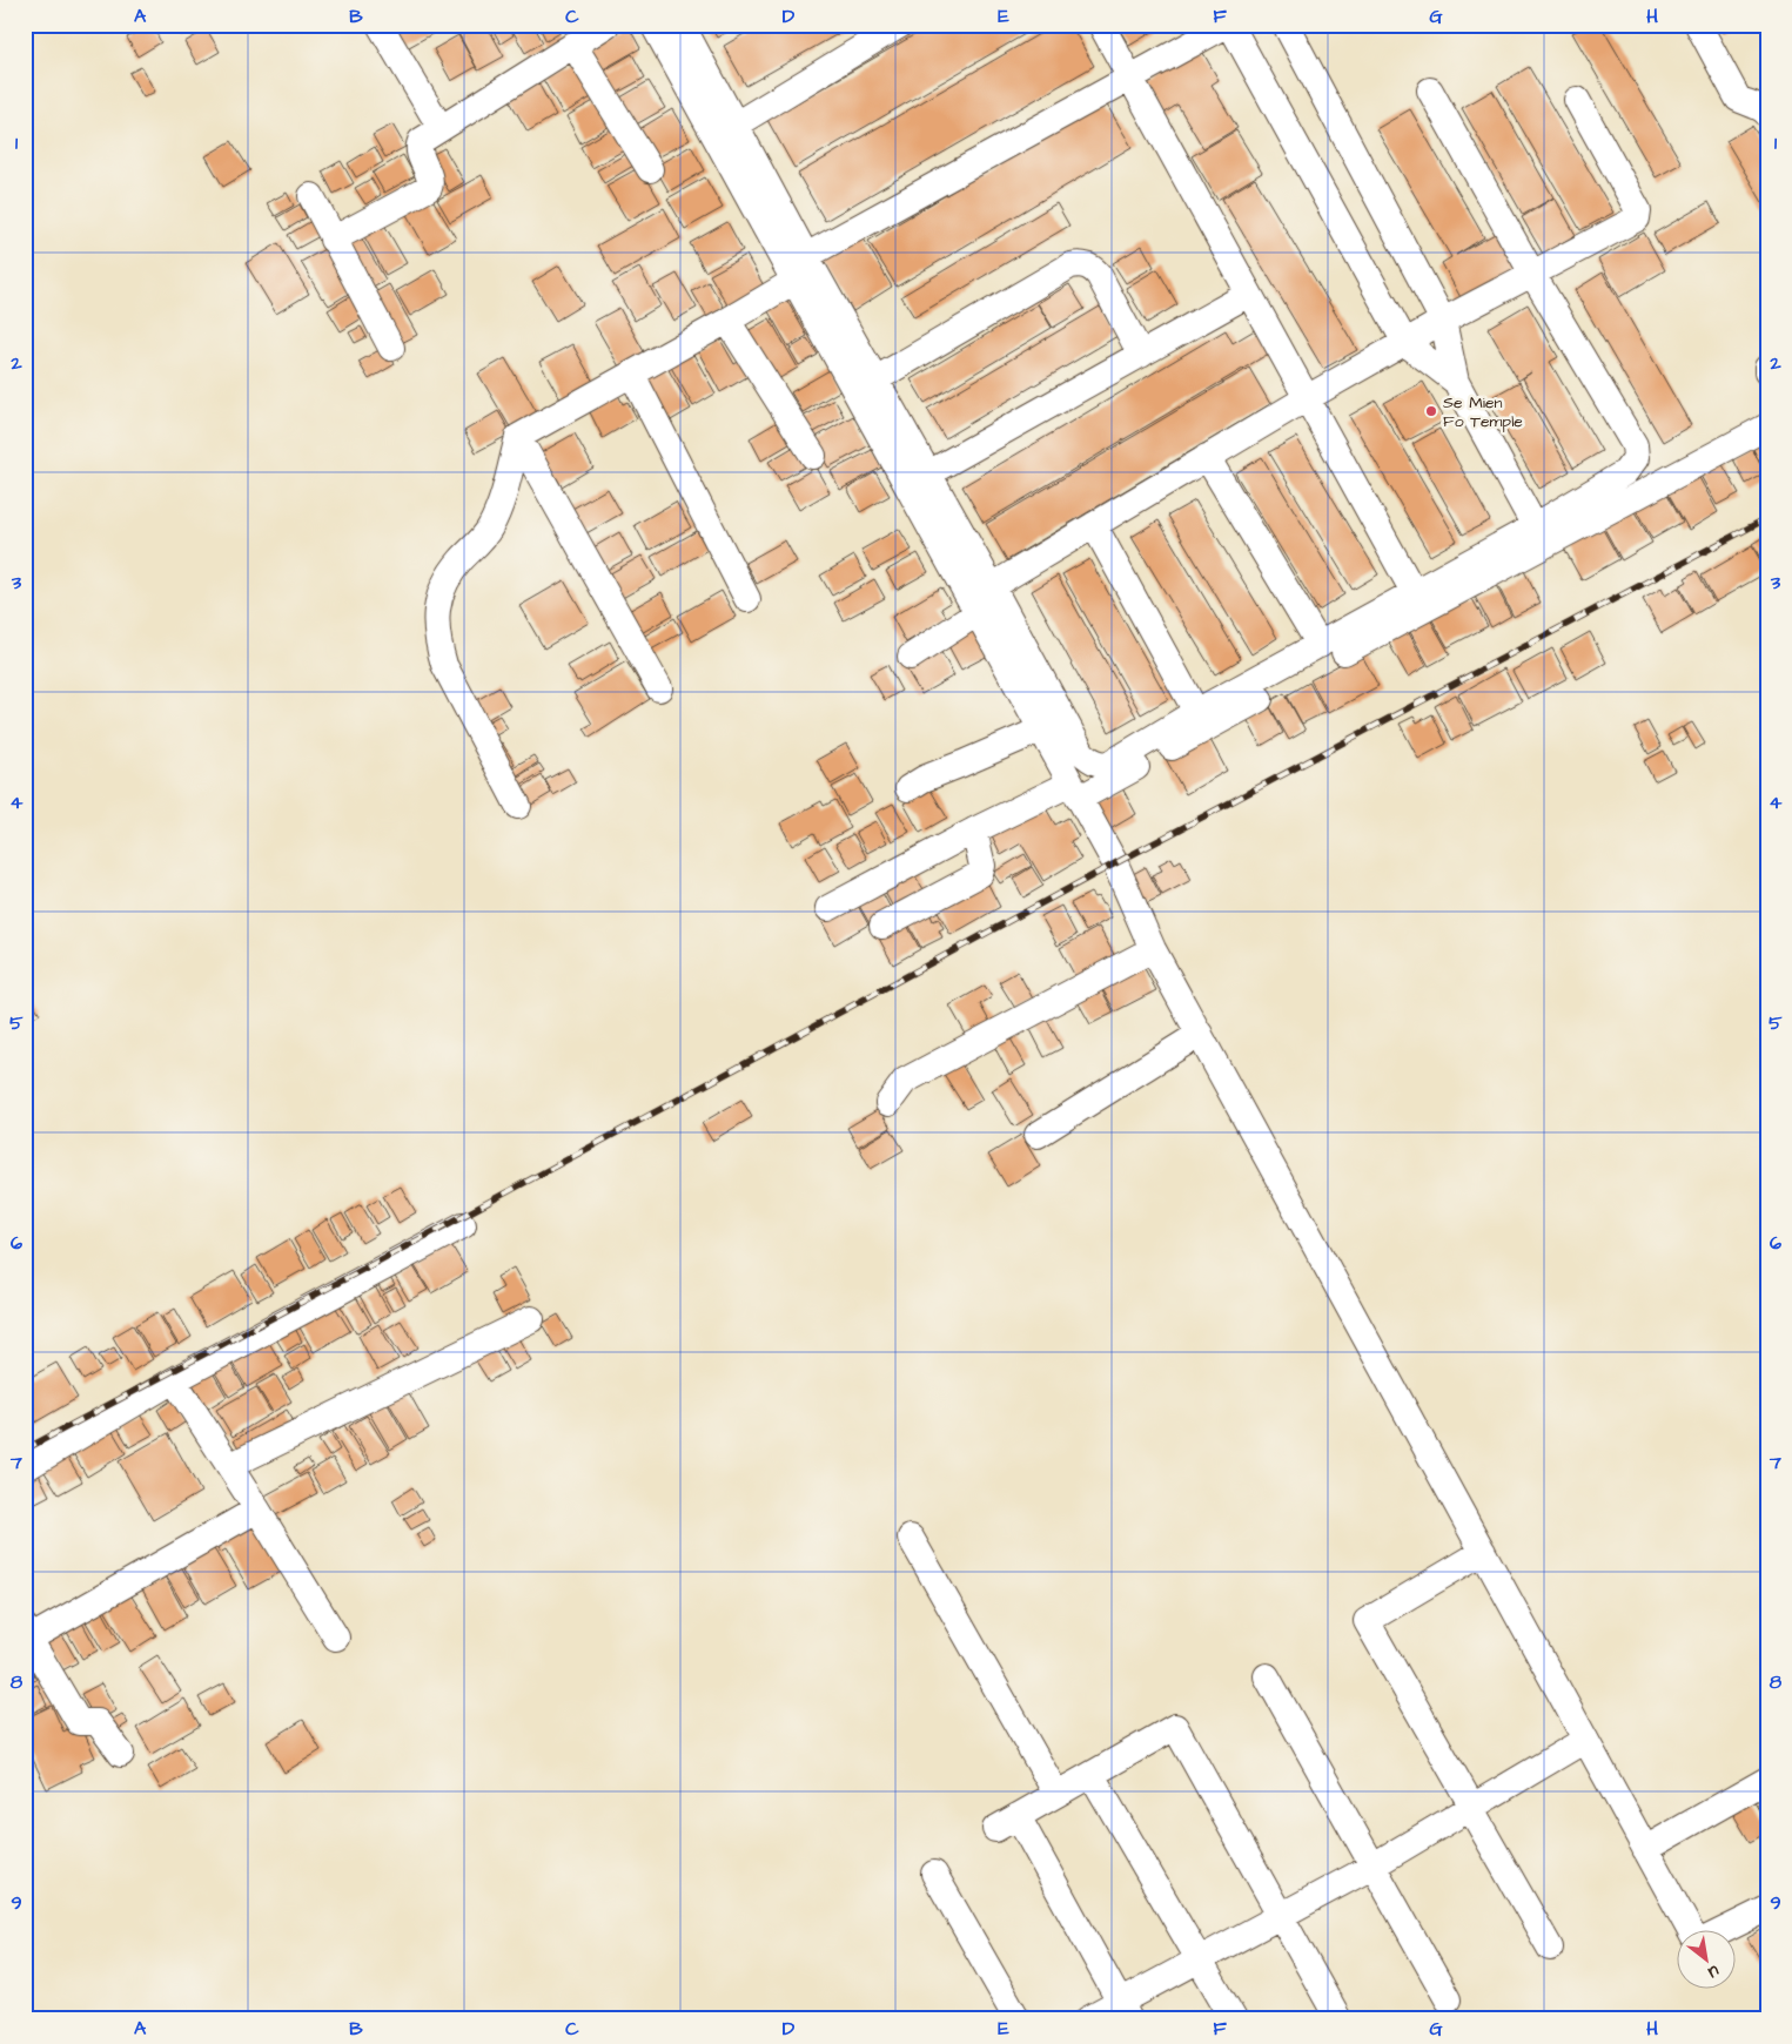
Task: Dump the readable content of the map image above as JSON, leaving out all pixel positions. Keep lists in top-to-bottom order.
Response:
{
  "places": ["Se Mien Fo Temple"],
  "north": "bottom right",
  "grid": {
    "columns": [
      "A",
      "B",
      "C",
      "D",
      "E",
      "F",
      "G",
      "H"
    ],
    "rows": [
      "1",
      "2",
      "3",
      "4",
      "5",
      "6",
      "7",
      "8",
      "9"
    ]
  }
}
